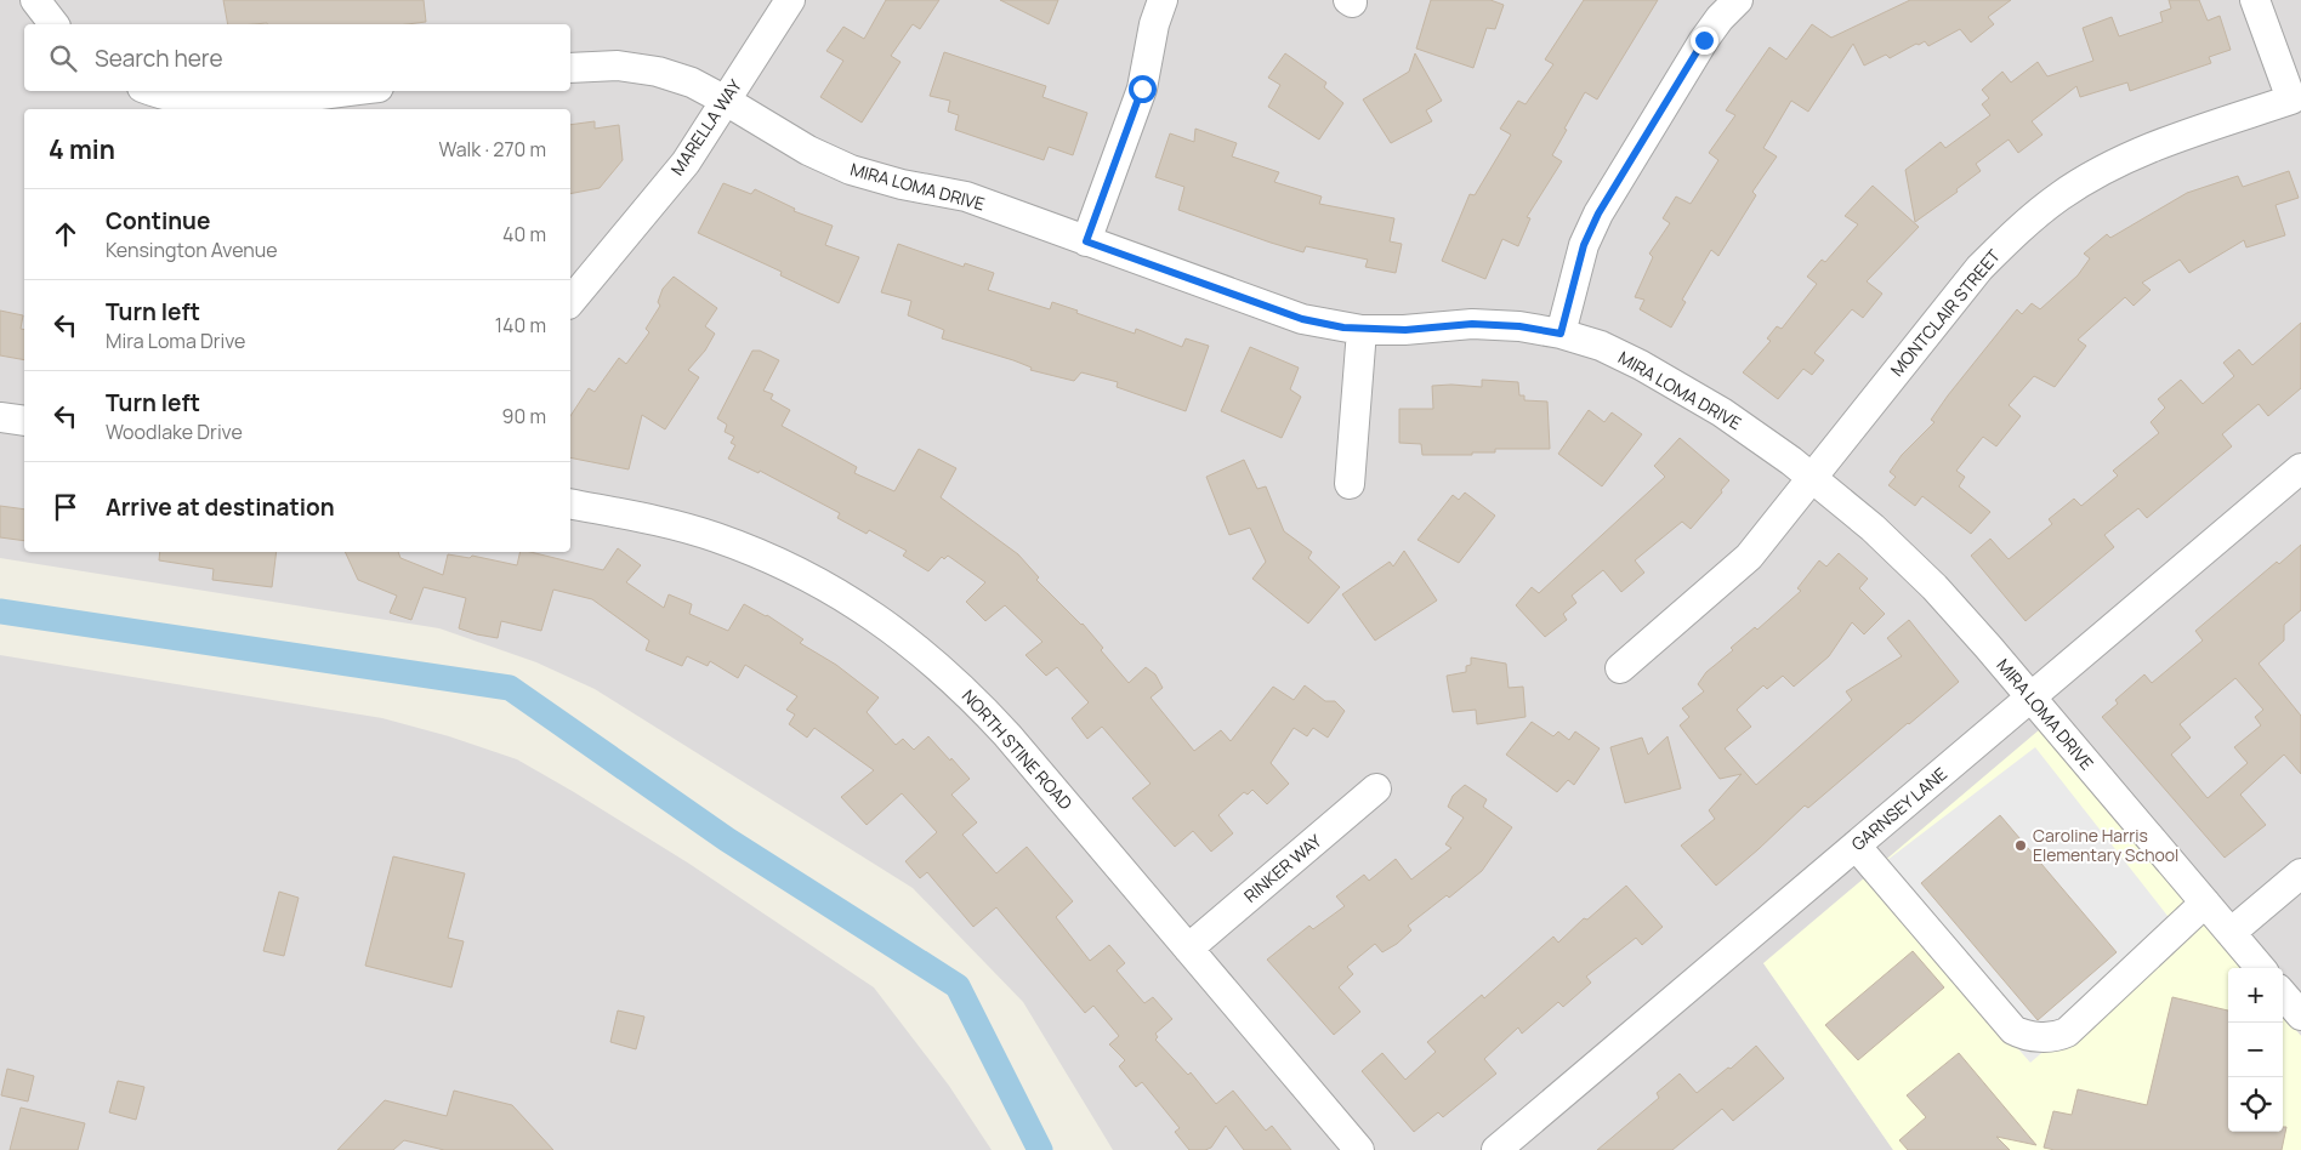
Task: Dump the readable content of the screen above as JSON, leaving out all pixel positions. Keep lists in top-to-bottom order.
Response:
{
  "streets": {
    "street": [
      "MARELLA WAY",
      "MIRA LOMA DRIVE",
      "MONTCLAIR STREET",
      "NORTH STINE ROAD",
      "GARNSEY LANE",
      "RINKER WAY"
    ]
  },
  "crossings": [
    ["MARELLA WAY", "MIRA LOMA DRIVE"],
    ["MIRA LOMA DRIVE", "MONTCLAIR STREET"],
    ["MIRA LOMA DRIVE", "GARNSEY LANE"],
    ["NORTH STINE ROAD", "RINKER WAY"]
  ],
  "places": ["Caroline Harris Elementary School"],
  "page": {
    "search": "Search here",
    "heading": ["4 min", "Walk · 270 m"],
    "list": [
      ["Continue", "Kensington Avenue", "40 m"],
      ["Turn left", "Mira Loma Drive", "140 m"],
      ["Turn left", "Woodlake Drive", "90 m"],
      "Arrive at destination"
    ],
    "map_buttons": ["+", "−"]
  }
}
